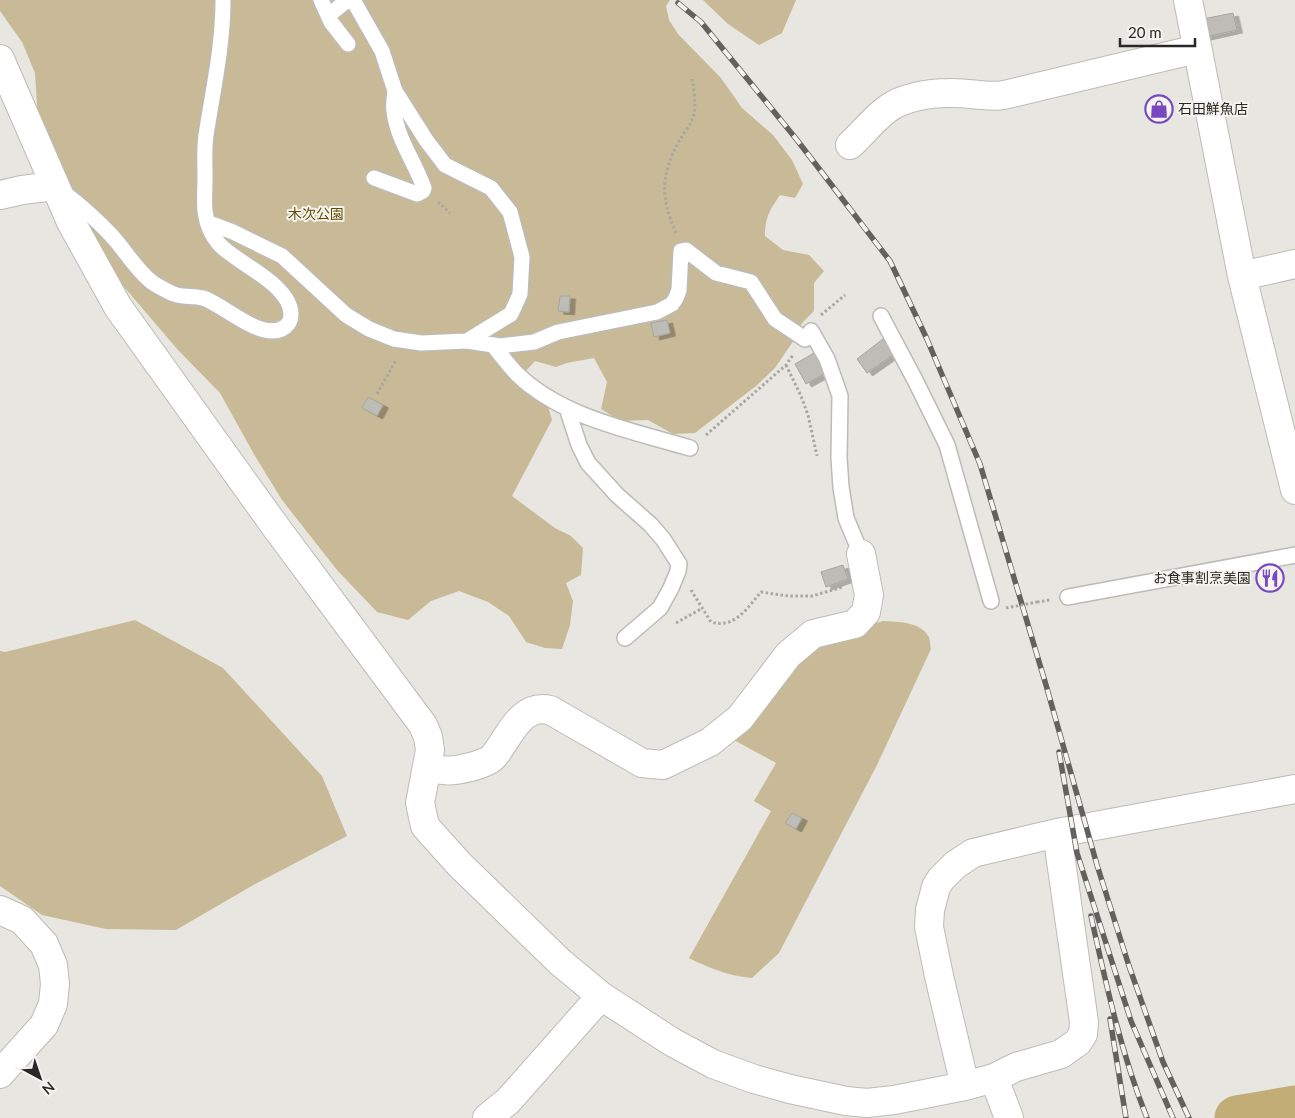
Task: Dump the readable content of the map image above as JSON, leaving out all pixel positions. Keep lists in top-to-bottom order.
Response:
{
  "parks": ["木次公園"],
  "places": {
    "shop": ["石田鮮魚店"],
    "restaurant": ["お食事割烹美園"]
  },
  "scale_bar": "20 m",
  "north": "bottom right"
}
